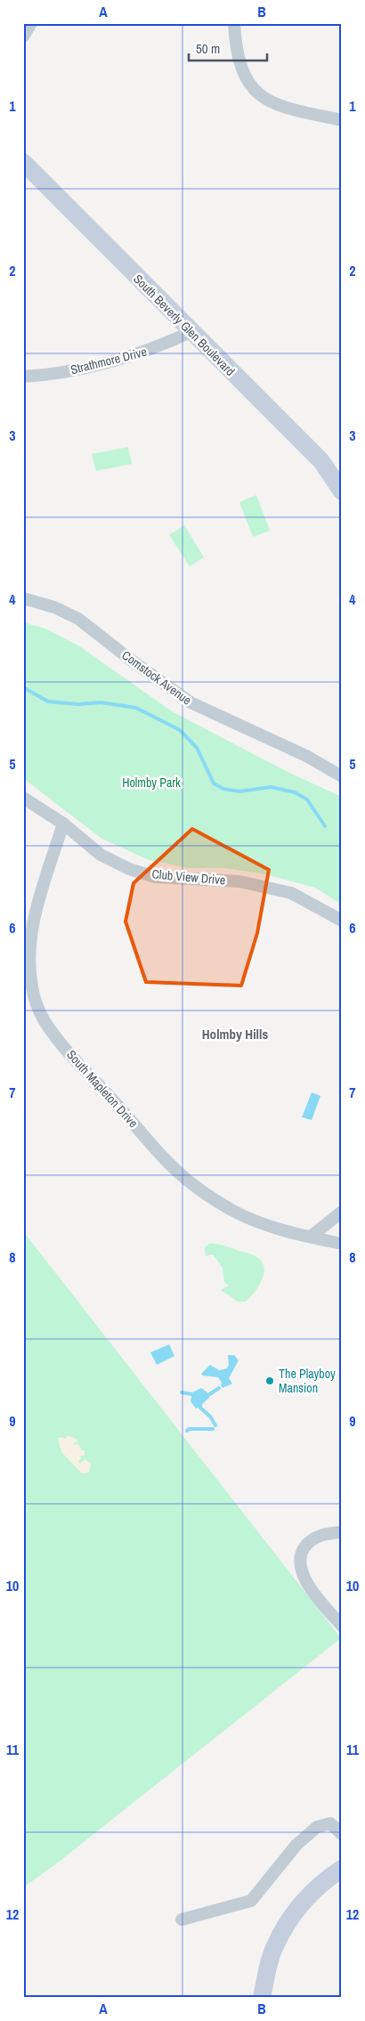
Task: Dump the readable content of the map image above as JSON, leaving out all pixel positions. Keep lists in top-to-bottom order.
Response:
{
  "streets": {
    "main road": ["South Beverly Glen Boulevard"],
    "street": [
      "Strathmore Drive",
      "Comstock Avenue",
      "Club View Drive",
      "South Mapleton Drive"
    ]
  },
  "crossings": [
    ["South Beverly Glen Boulevard", "Strathmore Drive"],
    ["Club View Drive", "South Mapleton Drive"]
  ],
  "districts": ["Holmby Hills"],
  "parks": ["Holmby Park"],
  "places": ["The Playboy Mansion"],
  "scale_bar": "50 m",
  "grid": {
    "columns": ["A", "B"],
    "rows": [
      "1",
      "2",
      "3",
      "4",
      "5",
      "6",
      "7",
      "8",
      "9",
      "10",
      "11",
      "12"
    ]
  }
}
